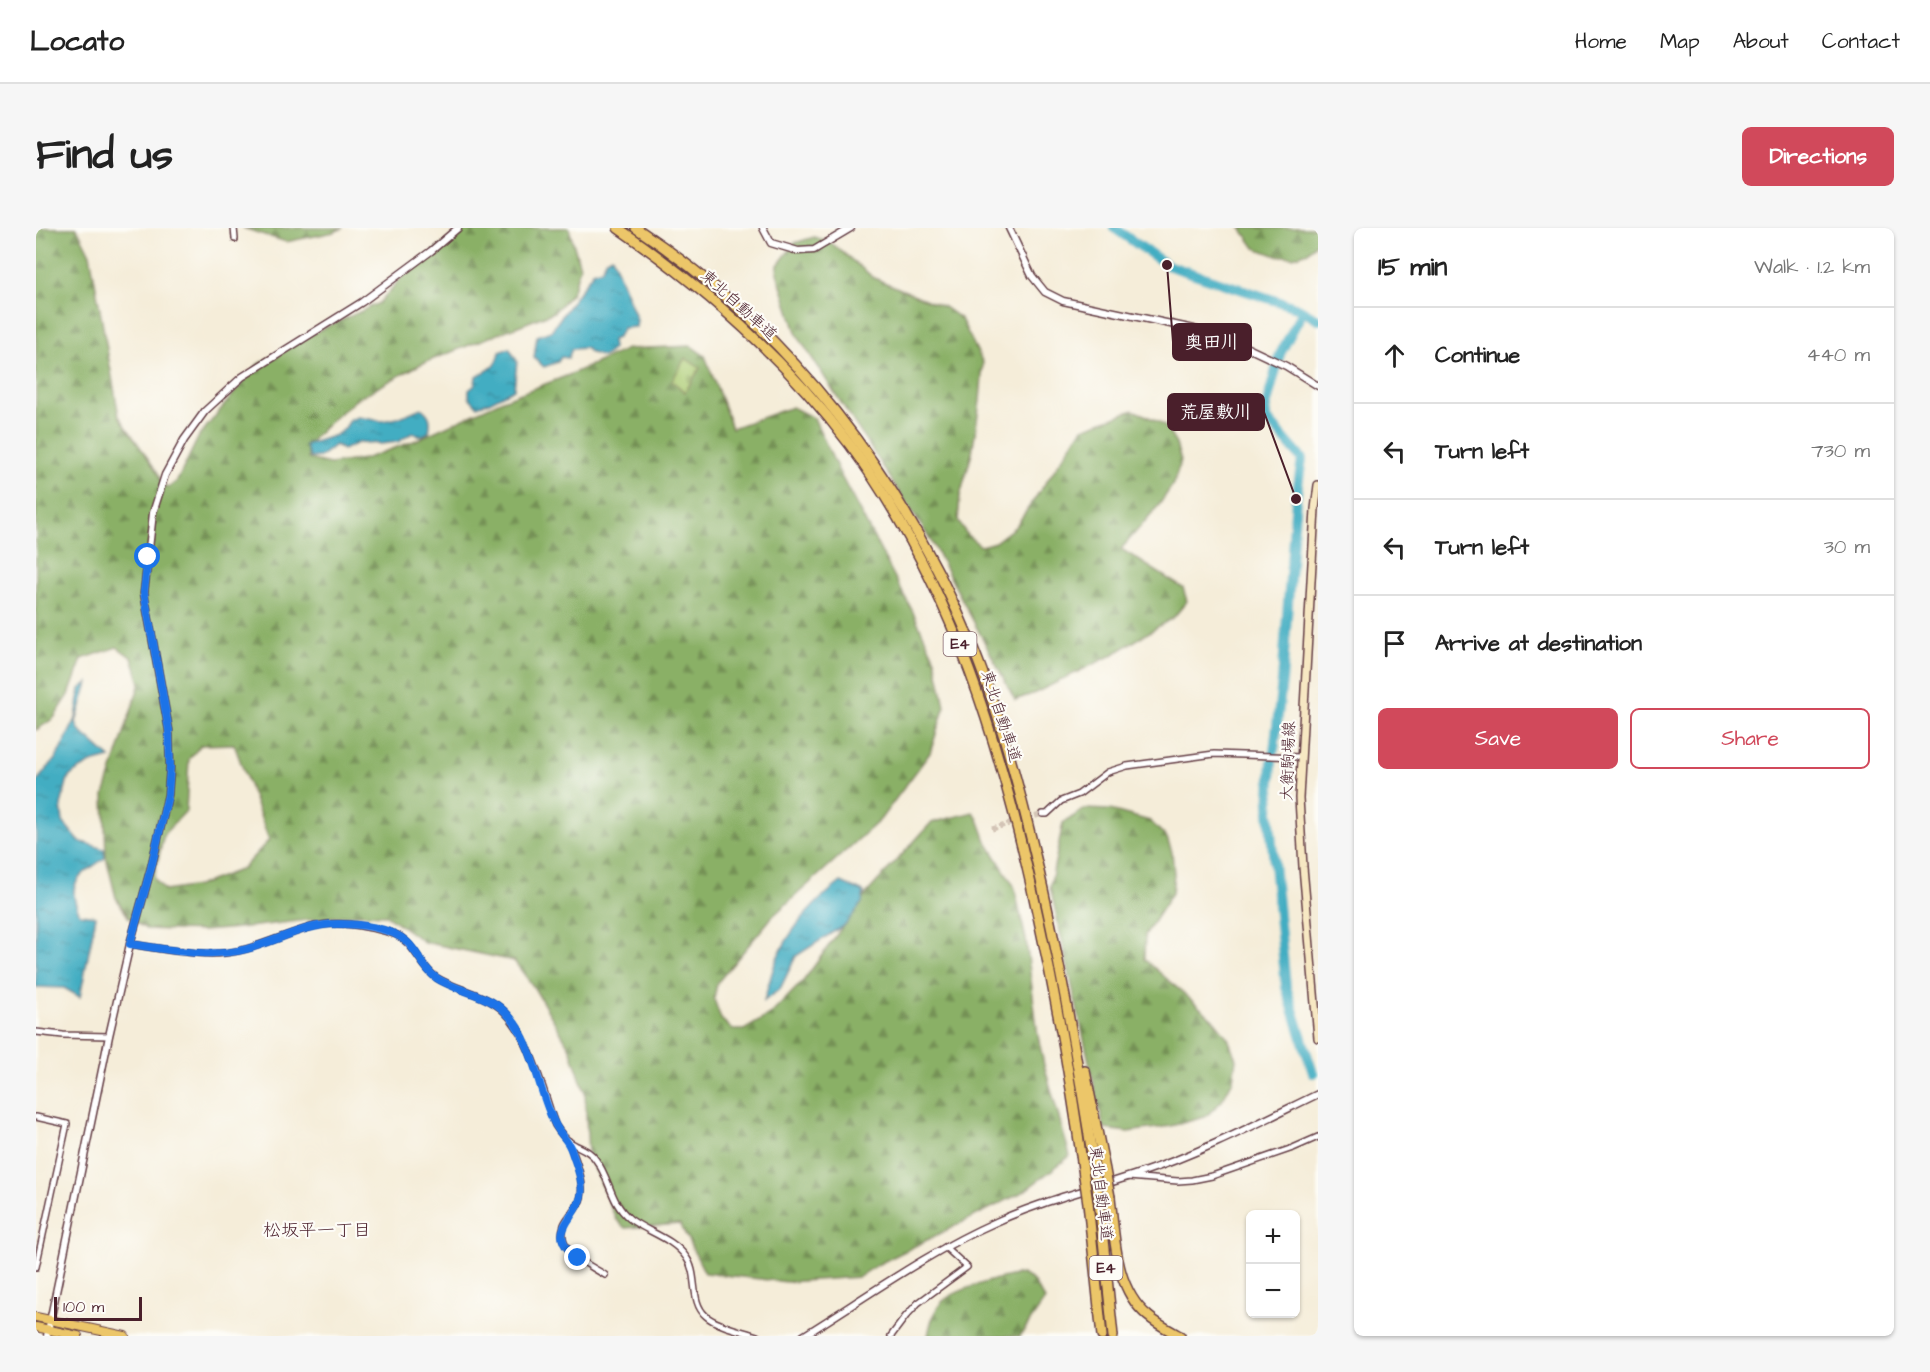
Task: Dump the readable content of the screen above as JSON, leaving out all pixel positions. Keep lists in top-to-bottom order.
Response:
{
  "streets": {
    "highway": ["東北自動車道", "E4"],
    "main road": ["大衡駒場線"]
  },
  "districts": ["松坂平一丁目"],
  "places": ["奥田川", "荒屋敷川"],
  "scale_bar": "100 m",
  "page": {
    "header": "Locato",
    "nav": [
      "Home",
      "Map",
      "About",
      "Contact"
    ],
    "title": "Find us",
    "buttons": [
      "Directions",
      ["Save", "Share"]
    ],
    "heading": ["15 min", "Walk · 1.2 km"],
    "list": [
      ["Continue", "440 m"],
      ["Turn left", "730 m"],
      ["Turn left", "30 m"],
      "Arrive at destination"
    ],
    "map_buttons": ["+", "−"],
    "scale": "100 m"
  }
}
